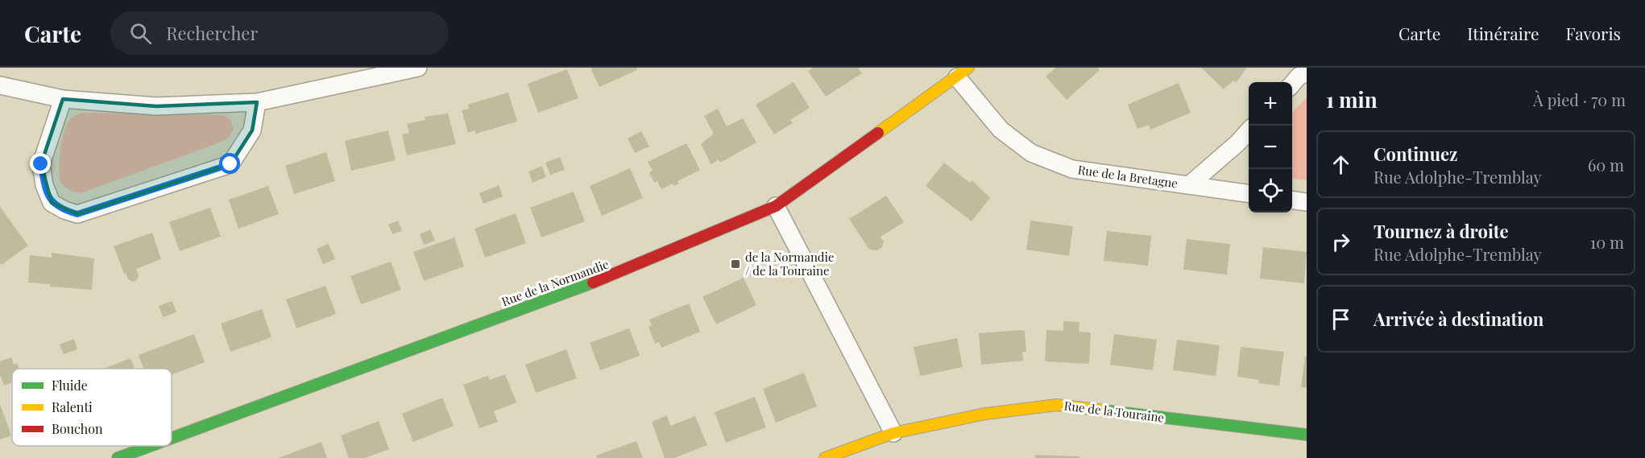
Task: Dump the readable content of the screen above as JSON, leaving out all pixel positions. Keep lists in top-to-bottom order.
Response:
{
  "streets": {
    "street": ["Rue de la Bretagne", "Rue de la Normandie", "Rue de la Touraine"]
  },
  "crossings": [
    ["Rue de la Bretagne", "Rue de la Normandie"]
  ],
  "places": {
    "transit": ["de la Normandie / de la Touraine"]
  },
  "legend": ["Fluide", "Ralenti", "Bouchon"],
  "page": {
    "header": "Carte",
    "search": "Rechercher",
    "nav": ["Carte", "Itinéraire", "Favoris"],
    "heading": ["1 min", "À pied · 70 m"],
    "map_buttons": ["+", "−"],
    "list": [
      ["Continuez", "Rue Adolphe-Tremblay", "60 m"],
      ["Tournez à droite", "Rue Adolphe-Tremblay", "10 m"],
      "Arrivée à destination"
    ]
  }
}
